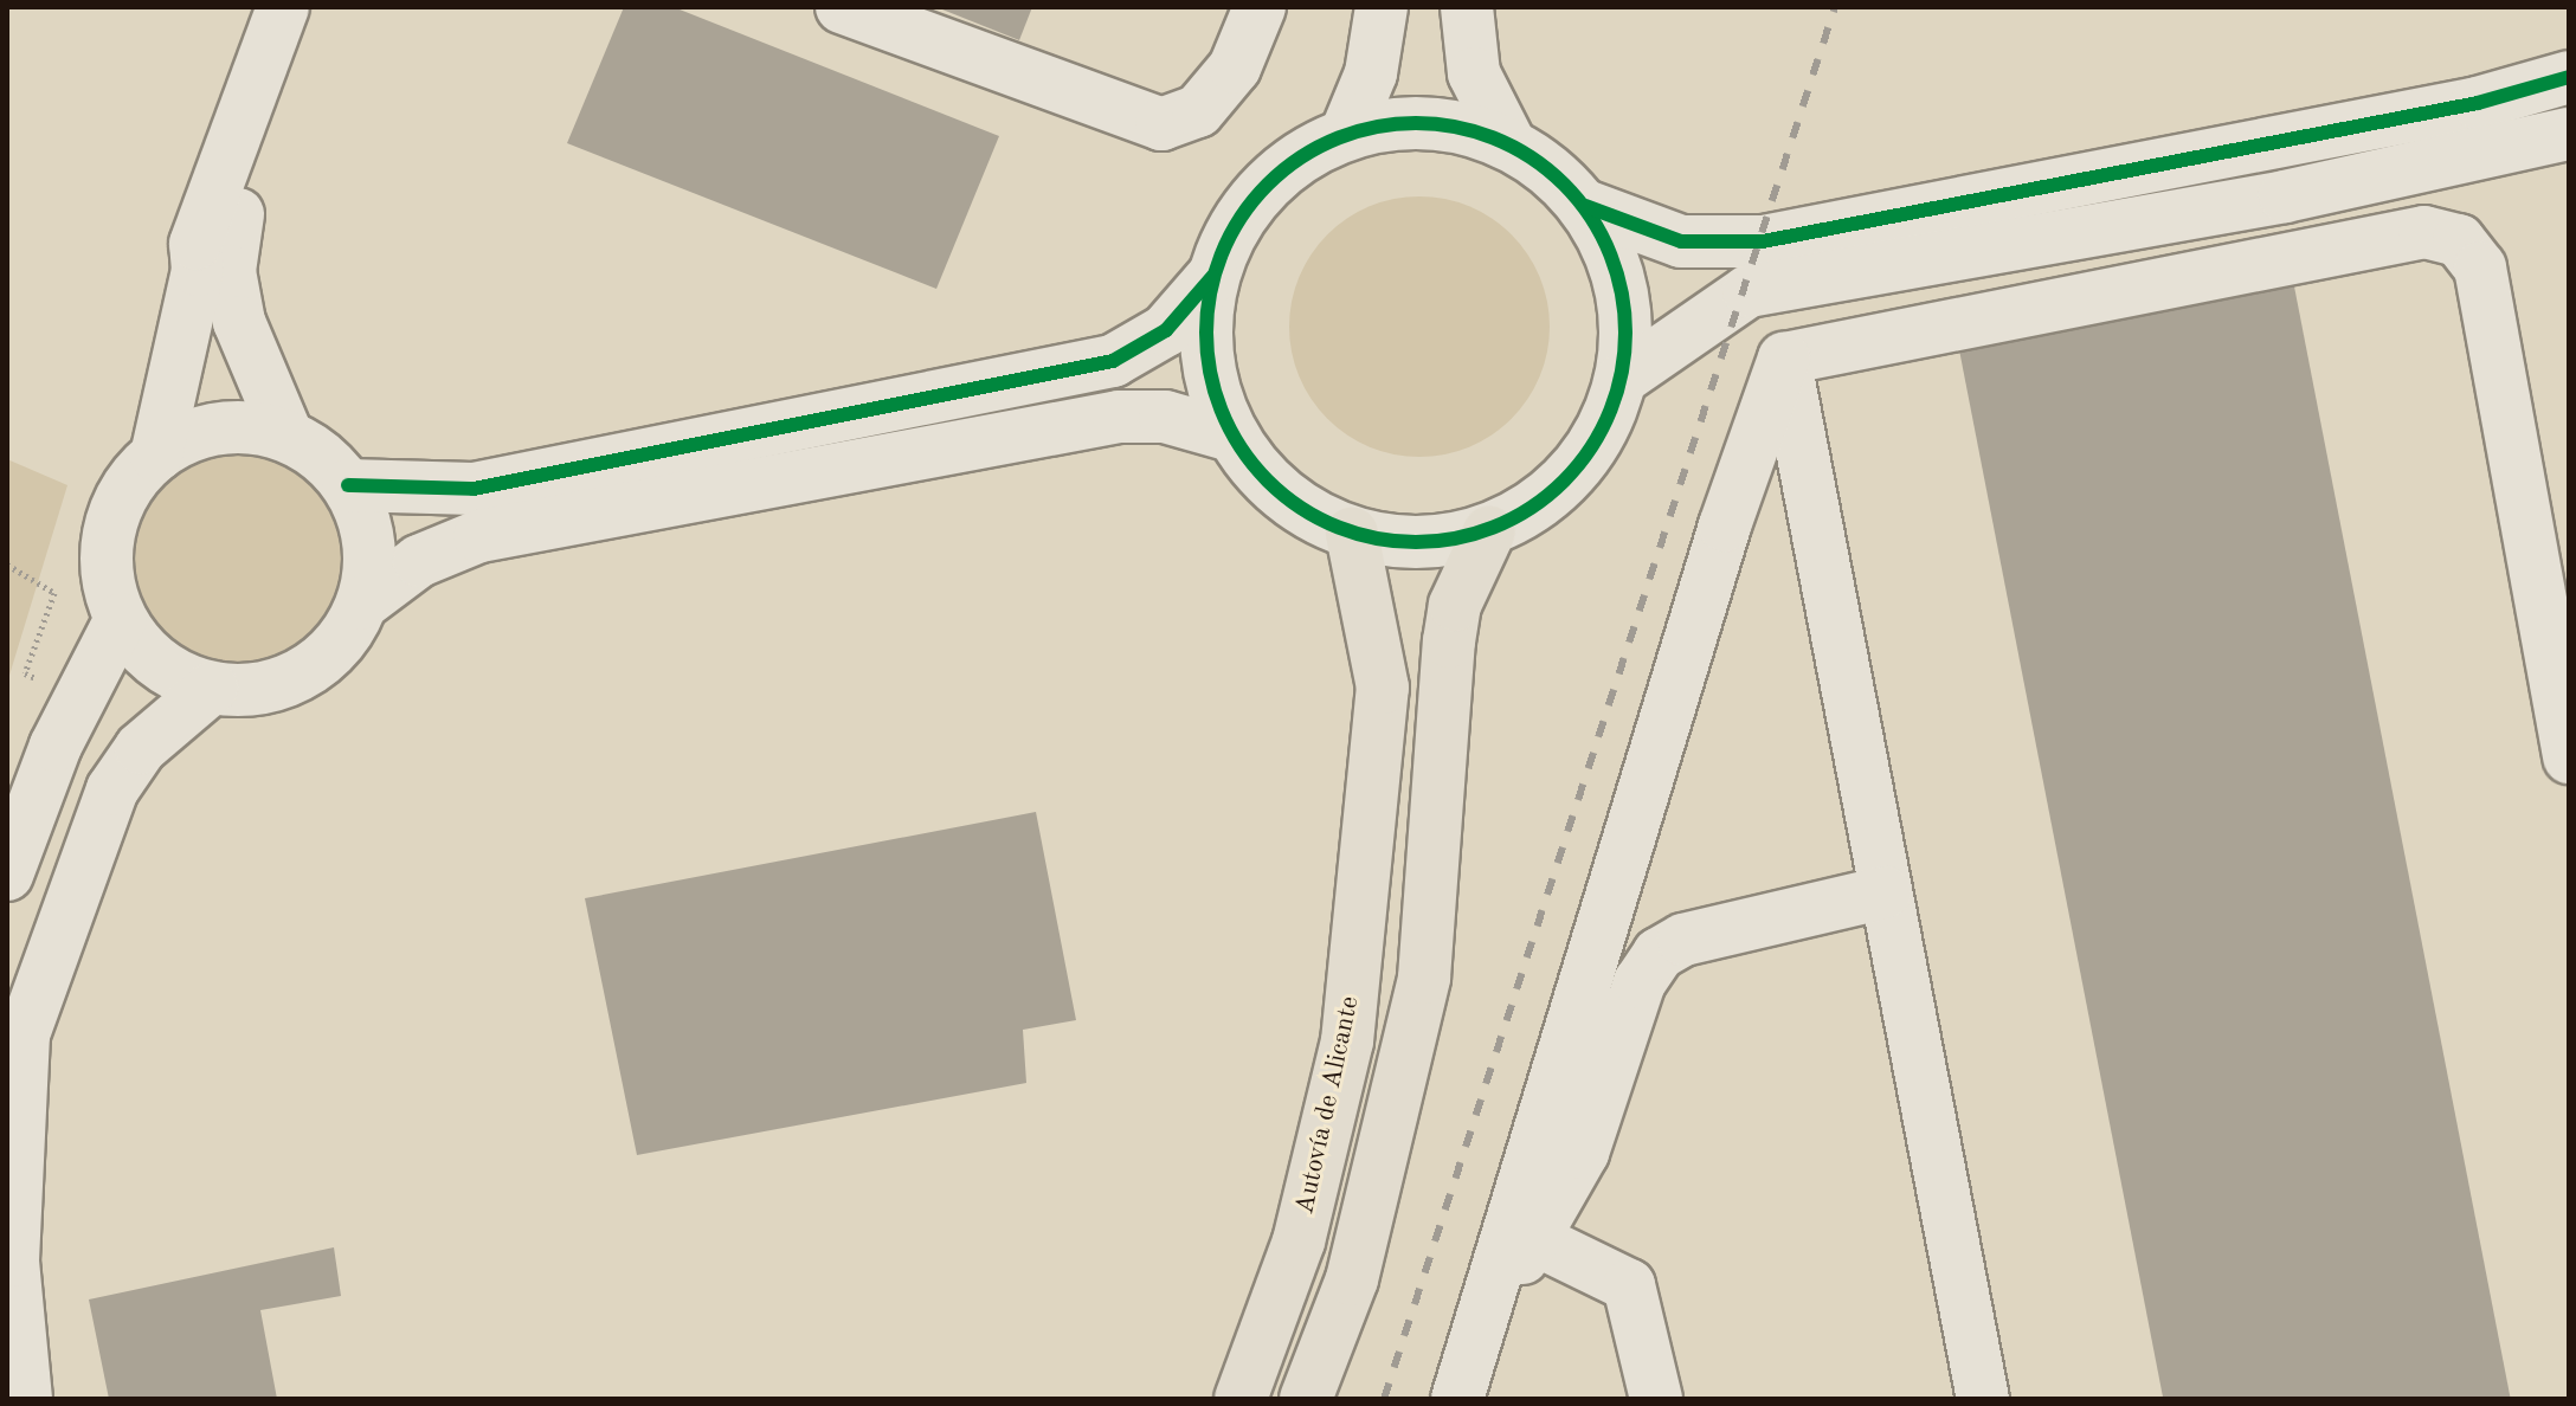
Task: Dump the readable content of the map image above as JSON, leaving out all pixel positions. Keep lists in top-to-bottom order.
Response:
{
  "streets": {
    "highway": ["Autovía de Alicante"]
  }
}
